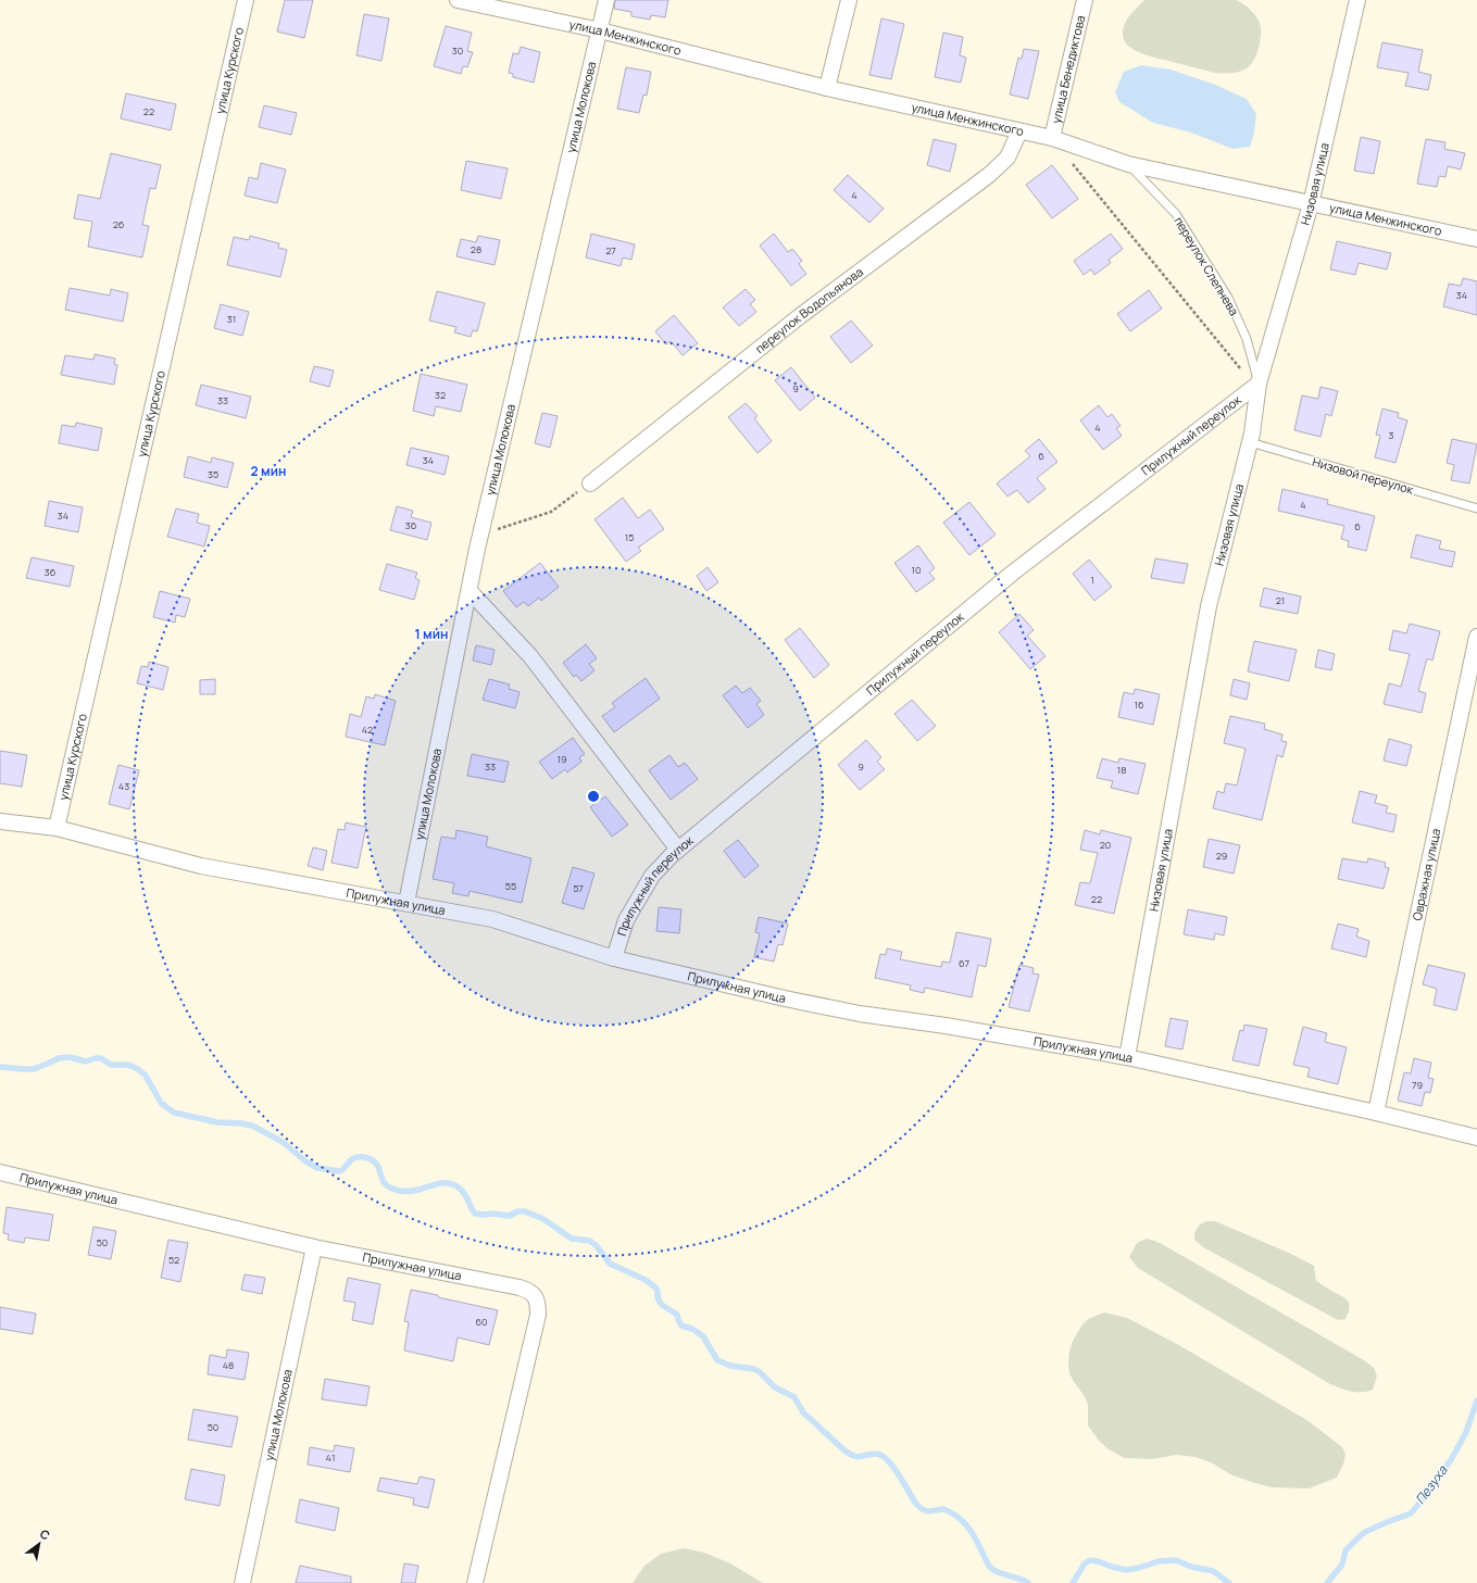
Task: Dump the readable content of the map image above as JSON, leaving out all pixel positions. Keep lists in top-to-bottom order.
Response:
{
  "streets": {
    "street": [
      "улица Менжинского",
      "улица Бенедиктова",
      "улица Курского",
      "улица Молокова",
      "Низовая улица",
      "переулок Водопьянова",
      "Прилужный переулок",
      "Овражная улица",
      "Прилужная улица"
    ],
    "lane": ["переулок Слепнева", "Низовой переулок"]
  },
  "crossings": [
    ["улица Менжинского", "улица Бенедиктова"],
    ["улица Менжинского", "улица Молокова"],
    ["улица Менжинского", "Низовая улица"],
    ["улица Менжинского", "переулок Слепнева"],
    ["улица Менжинского", "переулок Водопьянова"],
    ["улица Курского", "Прилужная улица"],
    ["улица Молокова", "Прилужная улица"],
    ["Низовая улица", "переулок Слепнева"],
    ["Низовая улица", "Прилужный переулок"],
    ["Низовая улица", "Низовой переулок"],
    ["Низовая улица", "Прилужная улица"],
    ["переулок Слепнева", "Прилужный переулок"],
    ["Прилужный переулок", "Прилужная улица"],
    ["Овражная улица", "Прилужная улица"]
  ],
  "water": ["Пезуха"],
  "house_numbers": [
    "30",
    "22",
    "4",
    "26",
    "28",
    "27",
    "34",
    "31",
    "9",
    "32",
    "33",
    "4",
    "3",
    "6",
    "34",
    "35",
    "4",
    "34",
    "36",
    "6",
    "15",
    "10",
    "36",
    "1",
    "21",
    "16",
    "42",
    "19",
    "33",
    "9",
    "18",
    "43",
    "20",
    "29",
    "55",
    "57",
    "22",
    "67",
    "79",
    "50",
    "52",
    "60",
    "48",
    "50",
    "41"
  ],
  "north": "top right",
  "rings": ["2 мин", "1 мин"]
}
